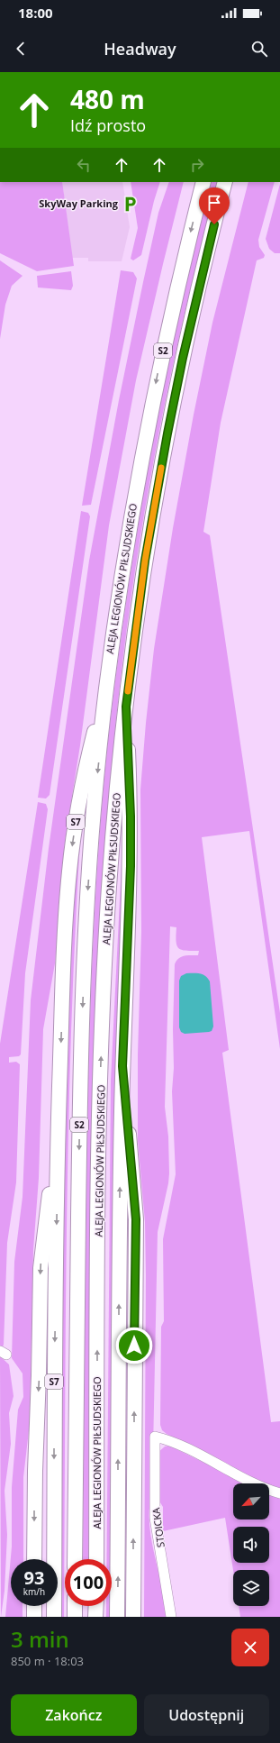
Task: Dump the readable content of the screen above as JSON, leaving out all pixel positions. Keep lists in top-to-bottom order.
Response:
{
  "streets": {
    "highway": ["S2", "ALEJA LEGIONÓW PIŁSUDSKIEGO", "S7"],
    "street": ["STOICKA"]
  },
  "crossings": [
    ["ALEJA LEGIONÓW PIŁSUDSKIEGO", "S7"]
  ],
  "places": {
    "parking": ["SkyWay Parking"]
  },
  "north": "bottom left",
  "page": {
    "status": "18:00",
    "header": "Headway",
    "turn": ["480 m", "Idź prosto"],
    "speed": "93 km/h",
    "limit": "100",
    "heading": ["3 min", "850 m · 18:03"],
    "buttons": ["Zakończ", "Udostępnij"]
  }
}
